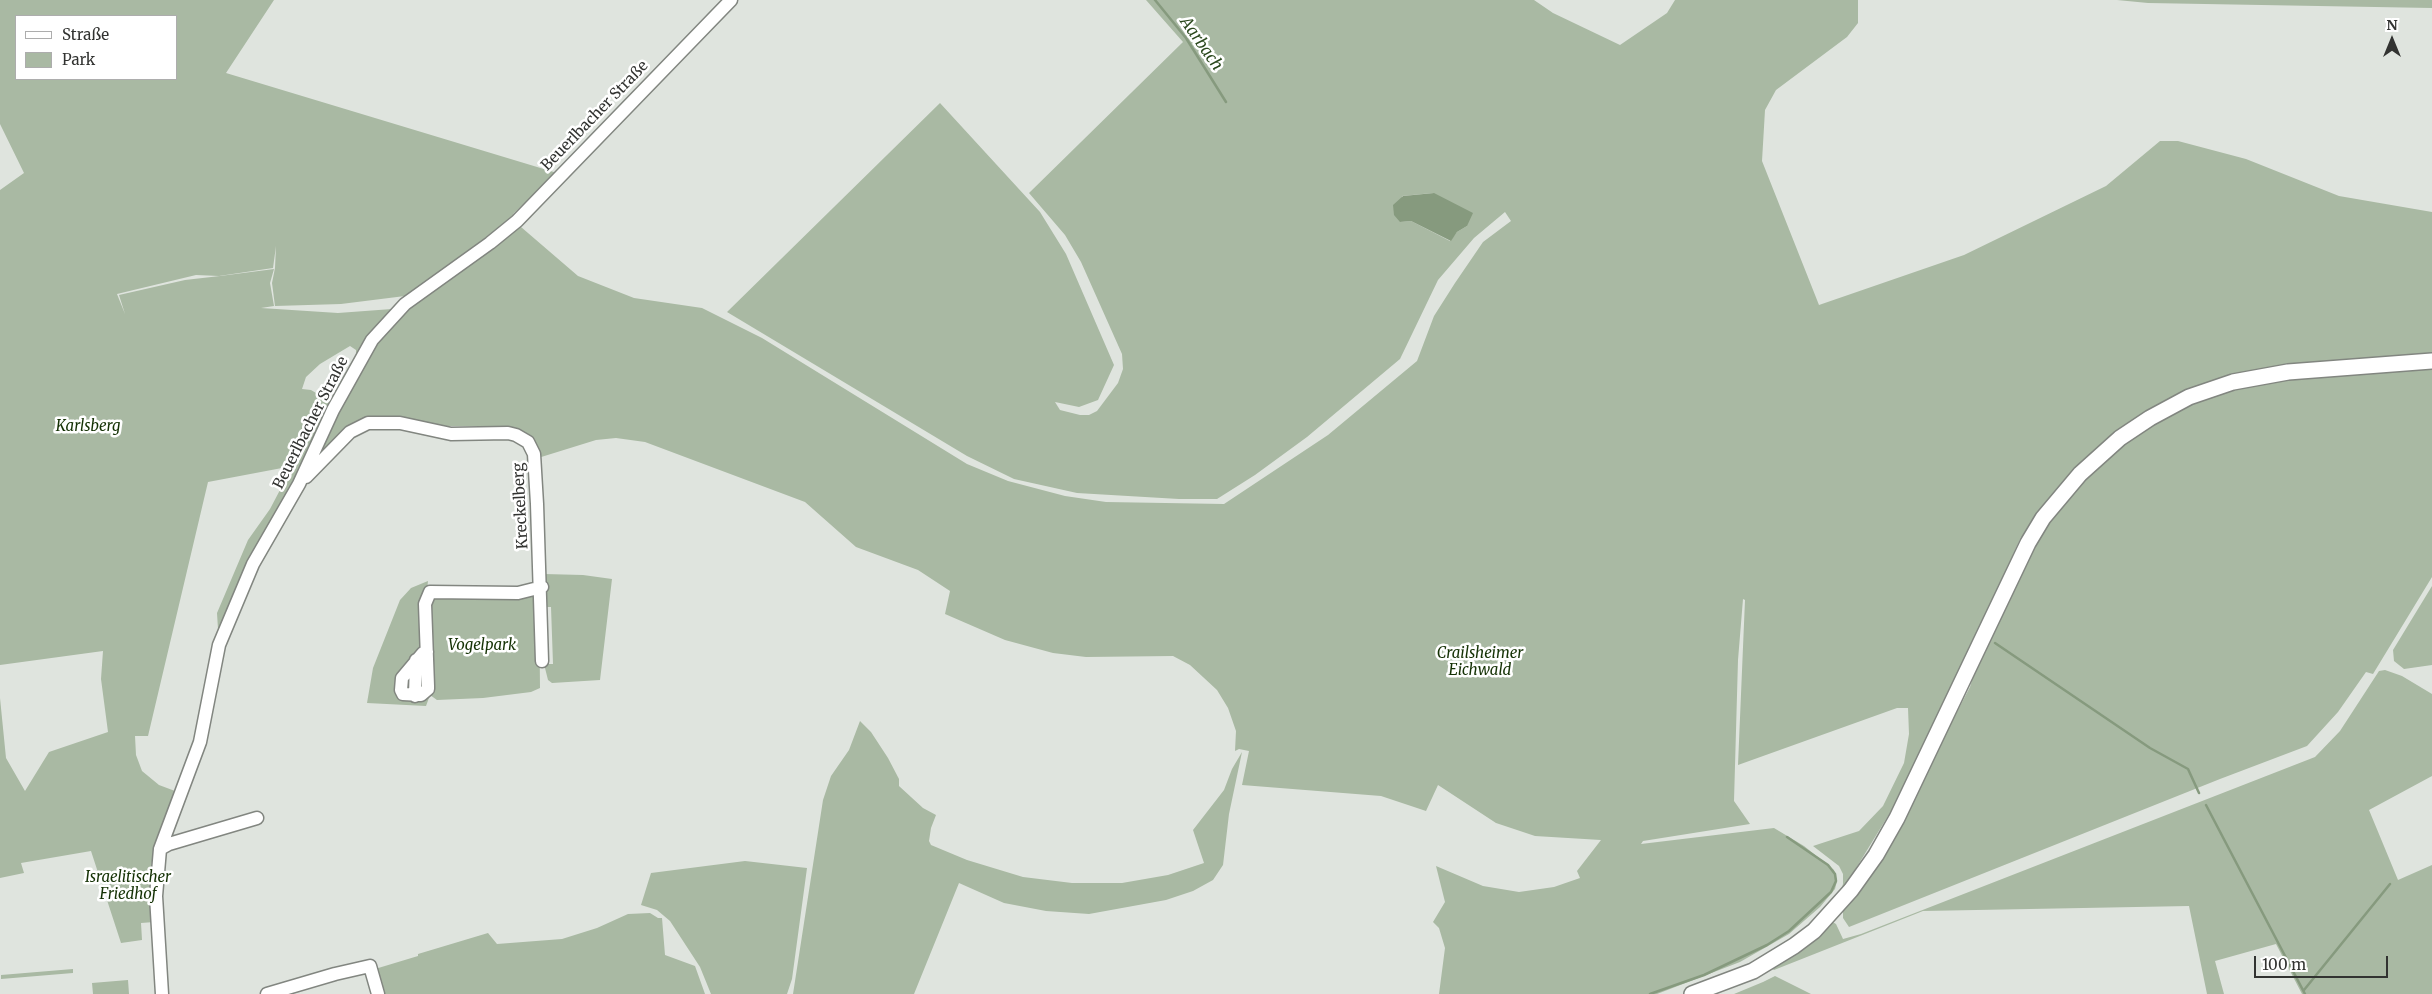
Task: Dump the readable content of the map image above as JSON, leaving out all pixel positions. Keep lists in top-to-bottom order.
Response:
{
  "streets": {
    "street": ["Beuerlbacher Straße", "Kreckelberg"]
  },
  "crossings": [
    ["Beuerlbacher Straße", "Kreckelberg"]
  ],
  "water": ["Aarbach"],
  "parks": [
    "Karlsberg",
    "Vogelpark",
    "Crailsheimer Eichwald",
    "Israelitischer Friedhof"
  ],
  "legend": ["Straße", "Park"],
  "scale_bar": "100 m",
  "north": "top"
}
